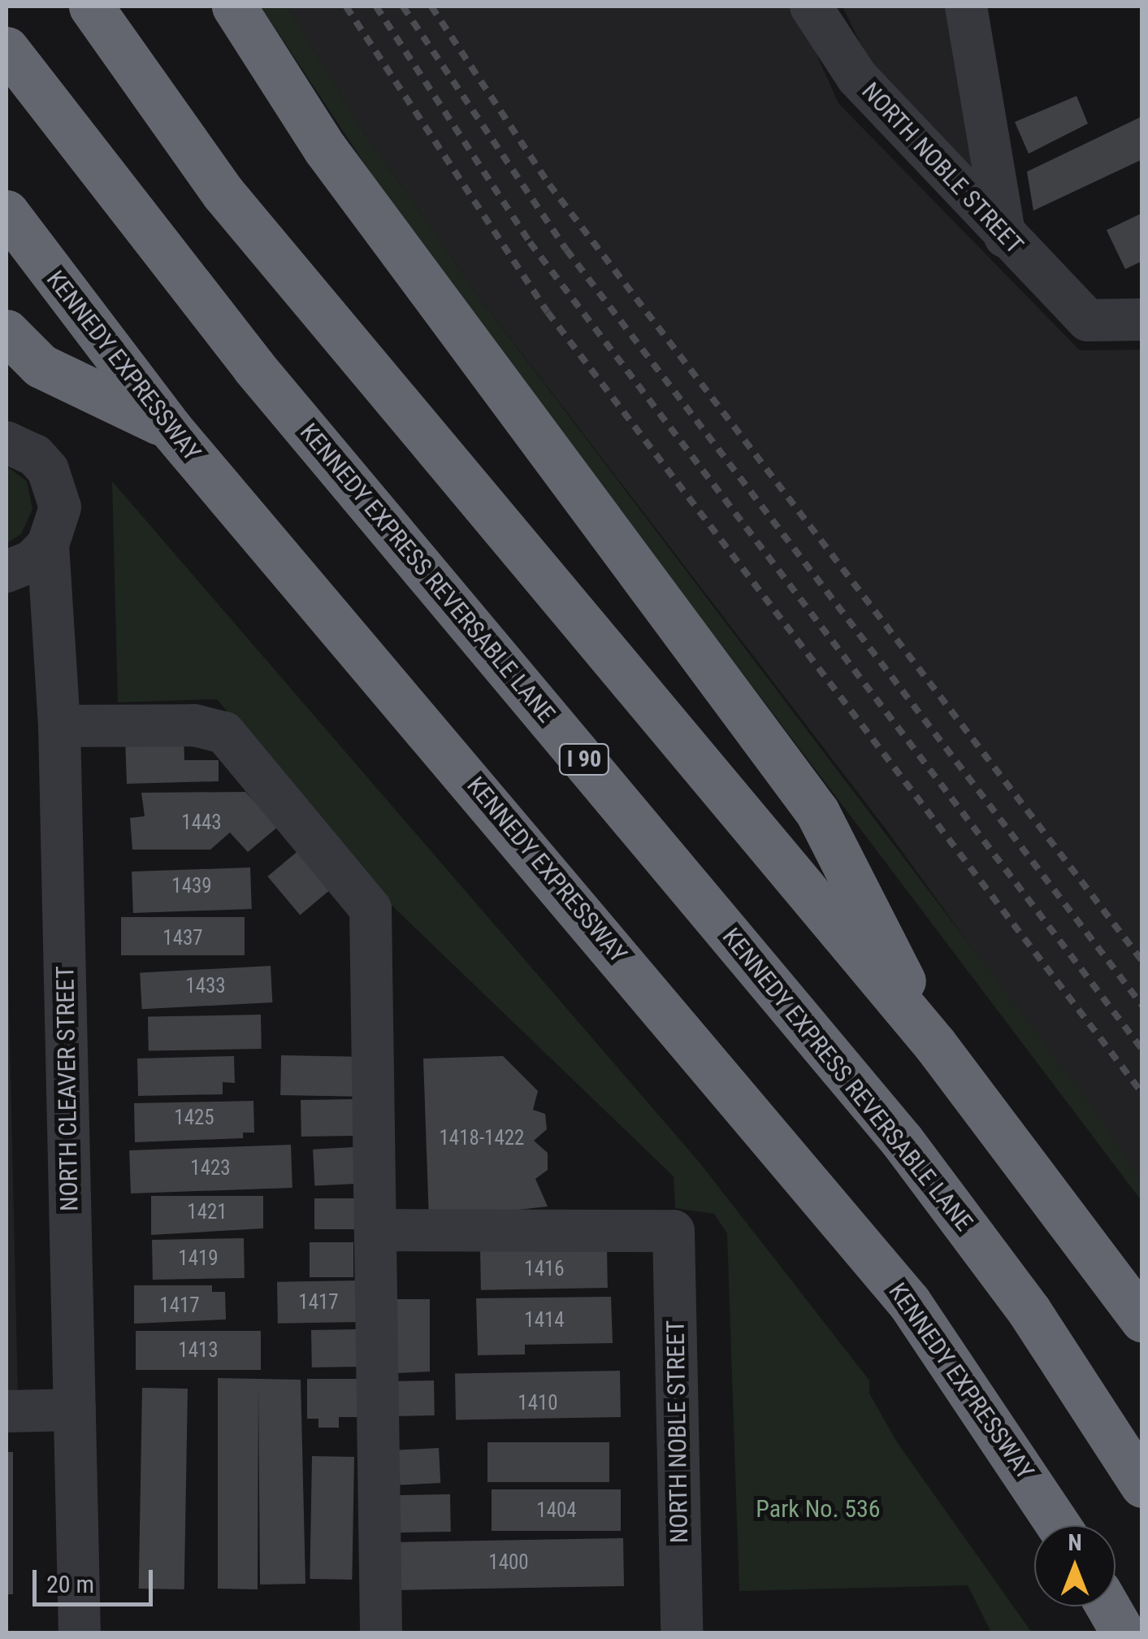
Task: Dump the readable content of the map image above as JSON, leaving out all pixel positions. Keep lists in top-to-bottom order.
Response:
{
  "streets": {
    "highway": ["KENNEDY EXPRESSWAY", "KENNEDY EXPRESS REVERSABLE LANE", "I 90"],
    "street": ["NORTH NOBLE STREET", "NORTH CLEAVER STREET"]
  },
  "parks": ["Park No. 536"],
  "house_numbers": [
    "1443",
    "1439",
    "1437",
    "1433",
    "1425",
    "1418-1422",
    "1423",
    "1421",
    "1419",
    "1416",
    "1417",
    "1417",
    "1414",
    "1413",
    "1410",
    "1404",
    "1400"
  ],
  "scale_bar": "20 m",
  "north": "top"
}
